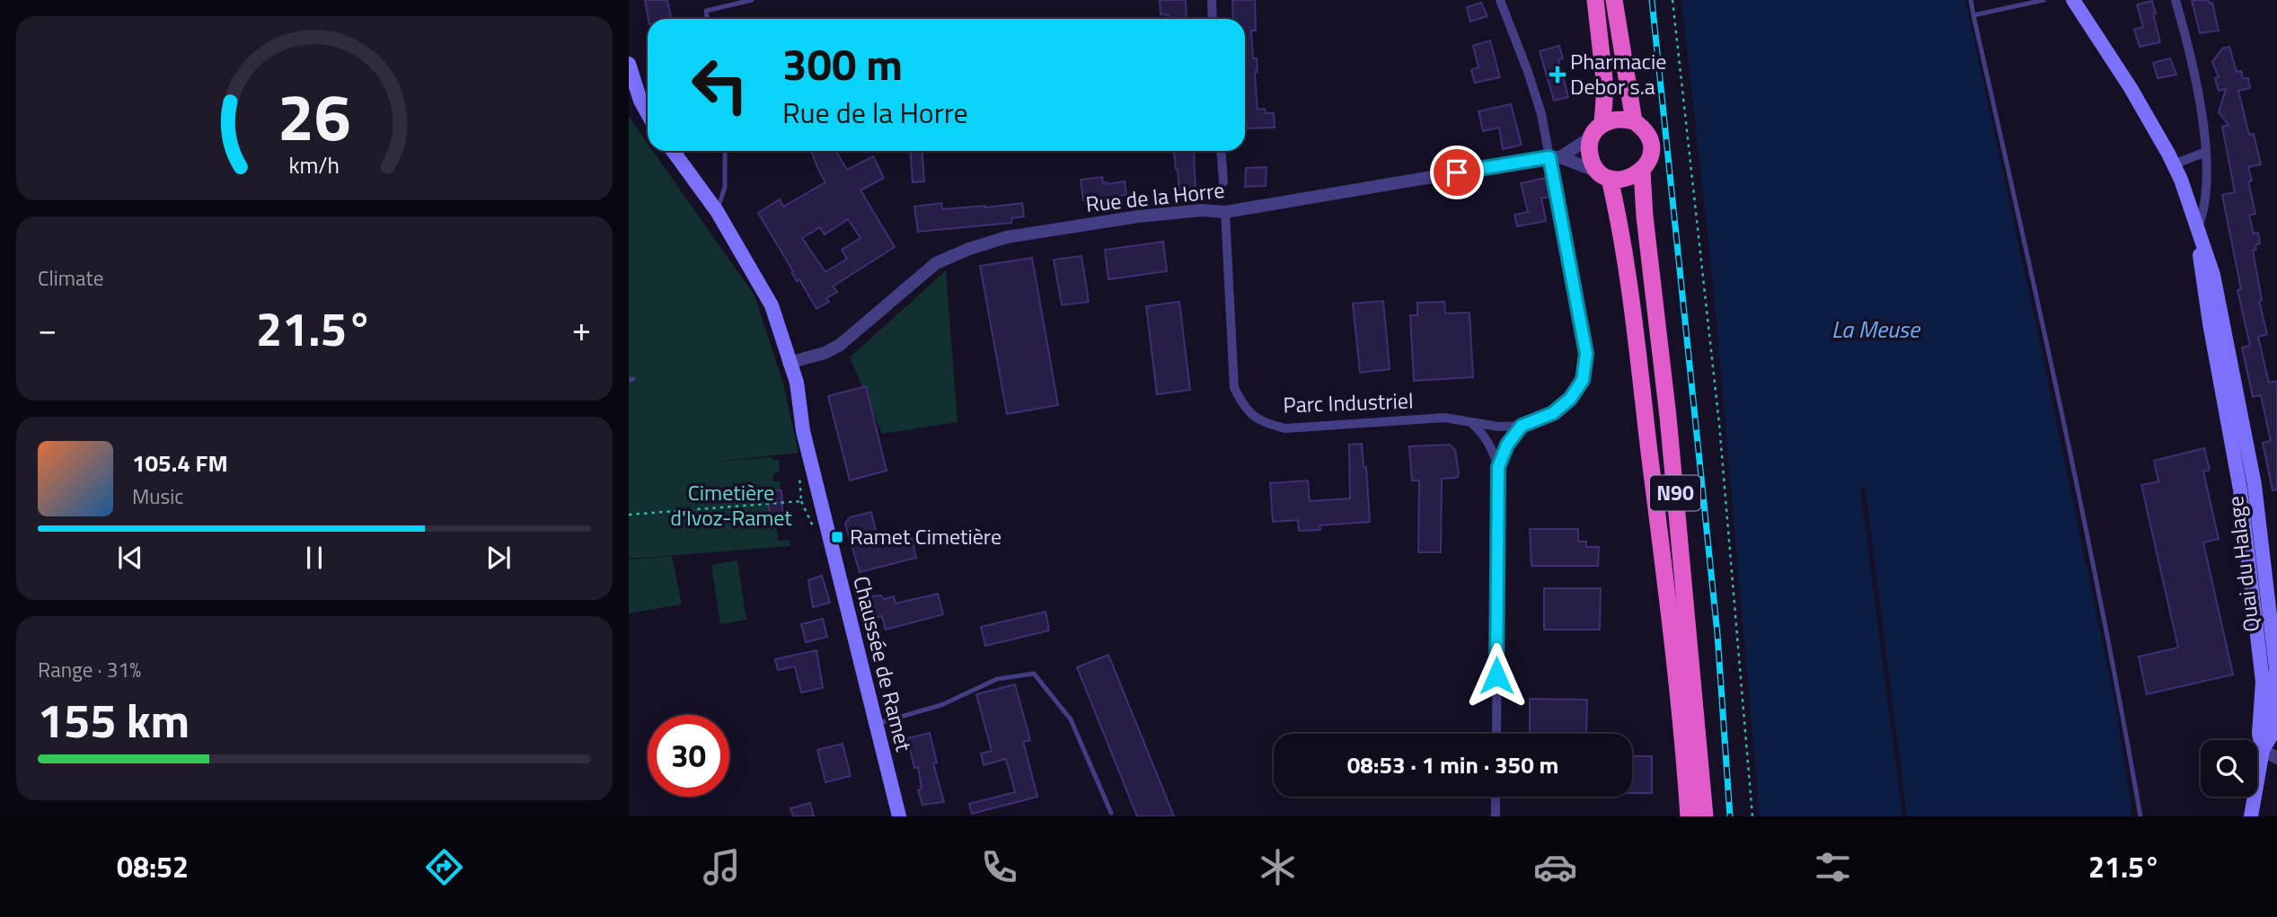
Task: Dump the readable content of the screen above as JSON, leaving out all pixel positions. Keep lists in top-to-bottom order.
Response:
{
  "streets": {
    "highway": ["N90"],
    "main road": ["Quai du Halage", "Chaussée de Ramet"],
    "street": ["Rue de la Horre", "Parc Industriel"]
  },
  "crossings": [
    ["Rue de la Horre", "Parc Industriel"],
    ["Rue de la Horre", "Chaussée de Ramet"]
  ],
  "water": ["La Meuse"],
  "parks": ["Cimetière d'Ivoz-Ramet"],
  "places": {
    "health": ["Pharmacie Debor s.a"],
    "transit": ["Ramet Cimetière"]
  },
  "page": {
    "turn": ["300 m", "Rue de la Horre"],
    "tile": [
      "Climate",
      ["Range · 31%", "155 km"]
    ],
    "heat": ["−", "21.5°", "+"],
    "song": ["105.4 FM", "Music"],
    "limit": "30",
    "trip": "08:53 · 1 min · 350 m",
    "tabs": ["08:52", "21.5°"],
    "gauge": ["26", "km/h"]
  }
}
